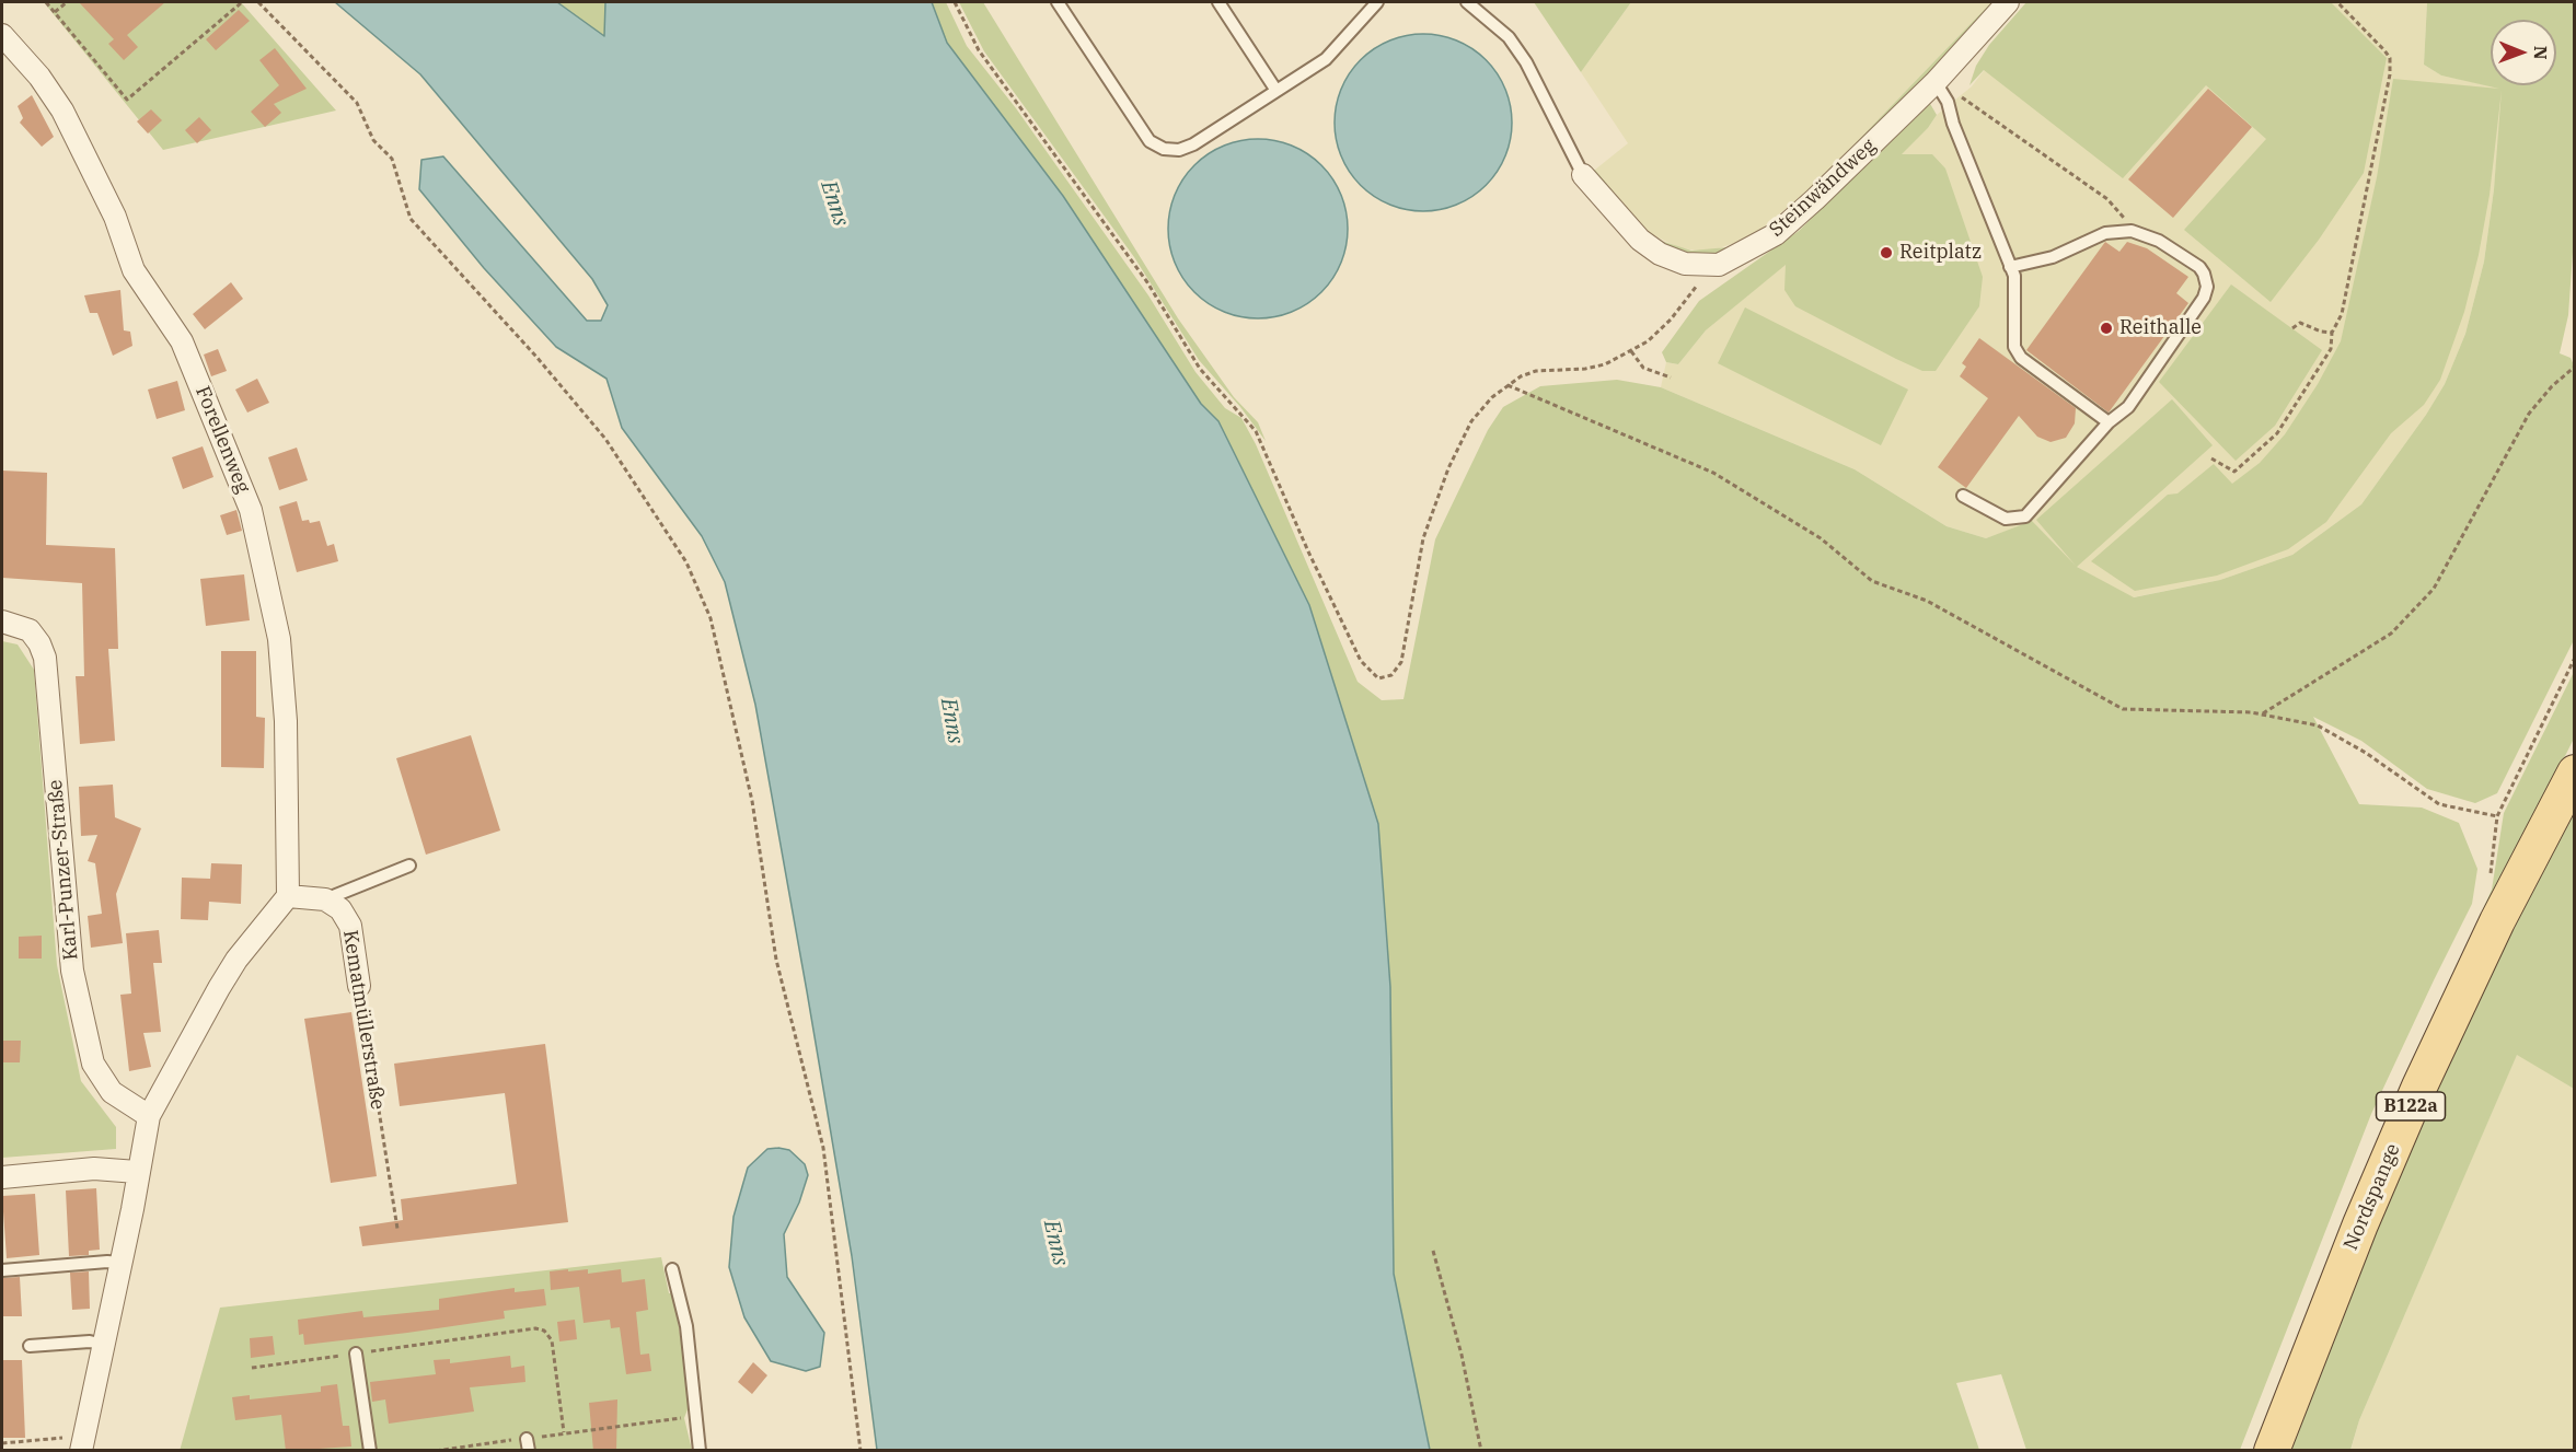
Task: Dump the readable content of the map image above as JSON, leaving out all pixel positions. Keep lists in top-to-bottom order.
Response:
{
  "streets": {
    "main road": ["B122a", "Nordspange"],
    "street": [
      "Steinwändweg",
      "Forellenweg",
      "Karl-Punzer-Straße",
      "Kematmüllerstraße"
    ]
  },
  "water": ["Enns"],
  "places": ["Reitplatz", "Reithalle"],
  "north": "right"
}
